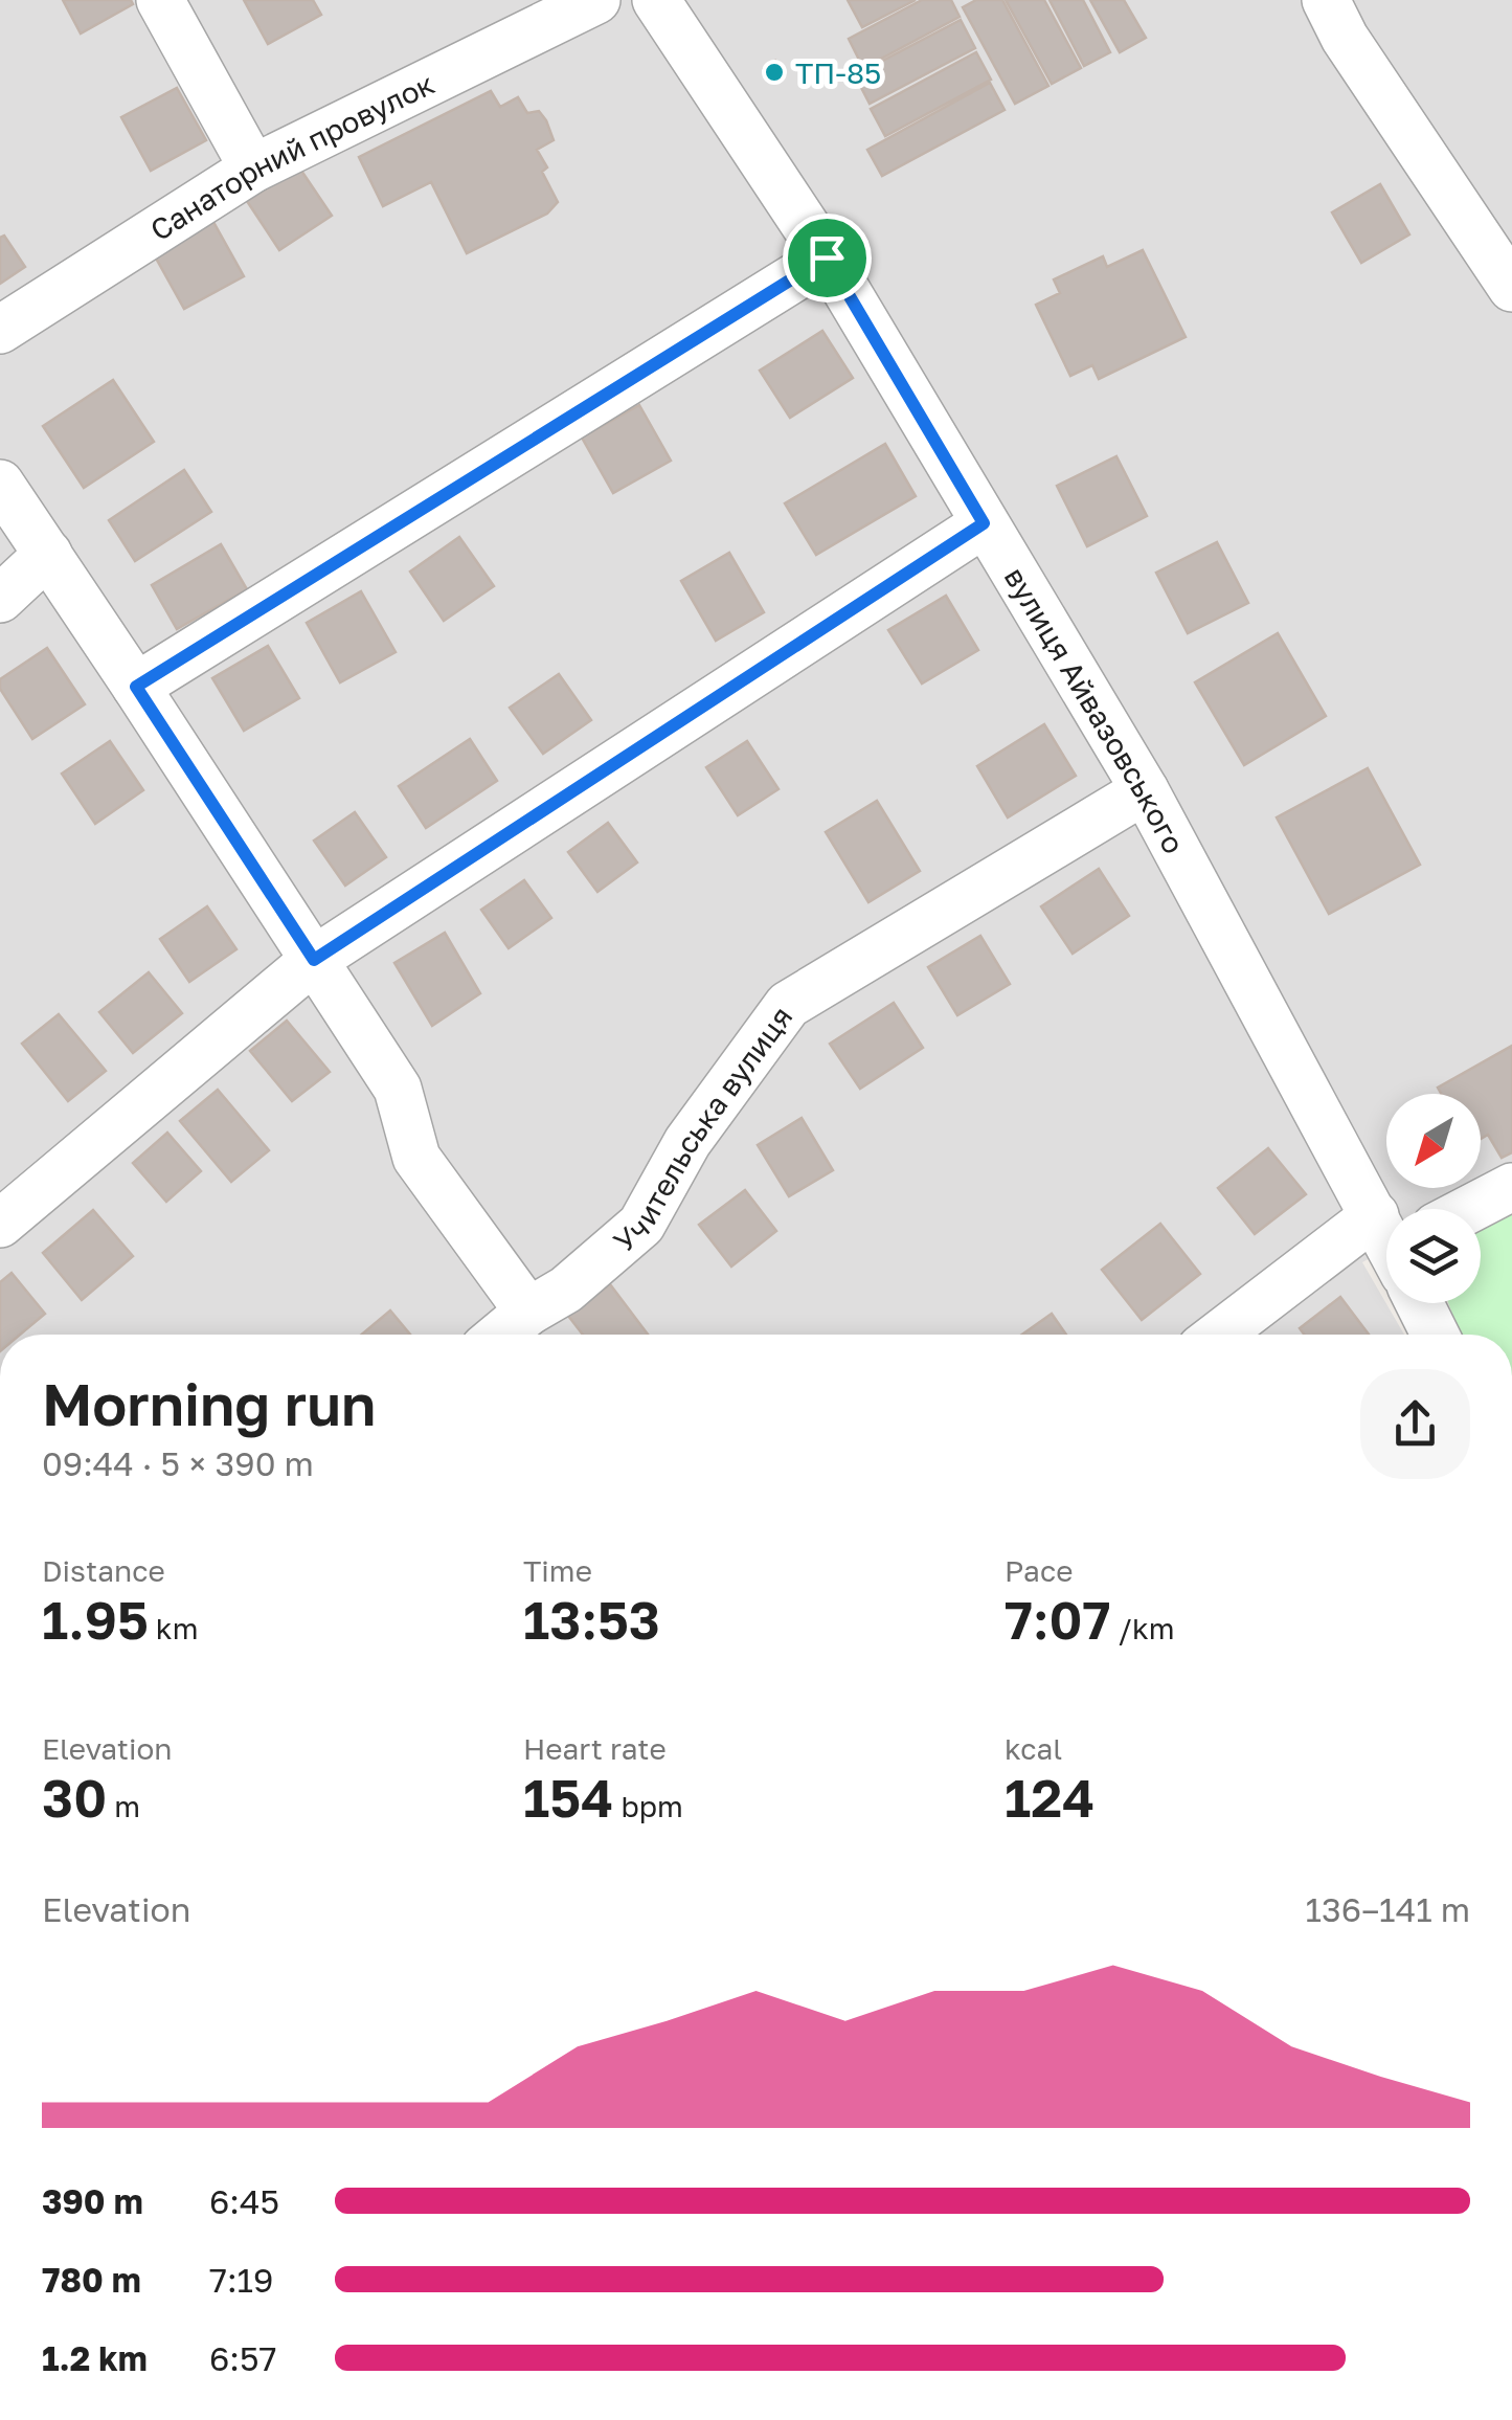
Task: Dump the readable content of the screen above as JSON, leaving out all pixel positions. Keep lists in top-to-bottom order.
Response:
{
  "streets": {
    "street": ["Санаторний провулок", "вулиця Айвазовського", "Учительська вулиця"]
  },
  "crossings": [
    ["вулиця Айвазовського", "Учительська вулиця"]
  ],
  "places": ["ТП-85"],
  "north": "bottom left",
  "page": {
    "heading": ["Morning run", "09:44 · 5 × 390 m"],
    "stats": [
      ["Distance", "1.95 km"],
      ["Time", "13:53"],
      ["Pace", "7:07 /km"],
      ["Elevation", "30 m"],
      ["Heart rate", "154 bpm"],
      ["kcal", "124"]
    ],
    "chart": ["Elevation", "136–141 m"],
    "list": [
      {
        "name": "390 m",
        "note": "6:45"
      },
      {
        "name": "780 m",
        "note": "7:19"
      },
      {
        "name": "1.2 km",
        "note": "6:57"
      }
    ]
  }
}
